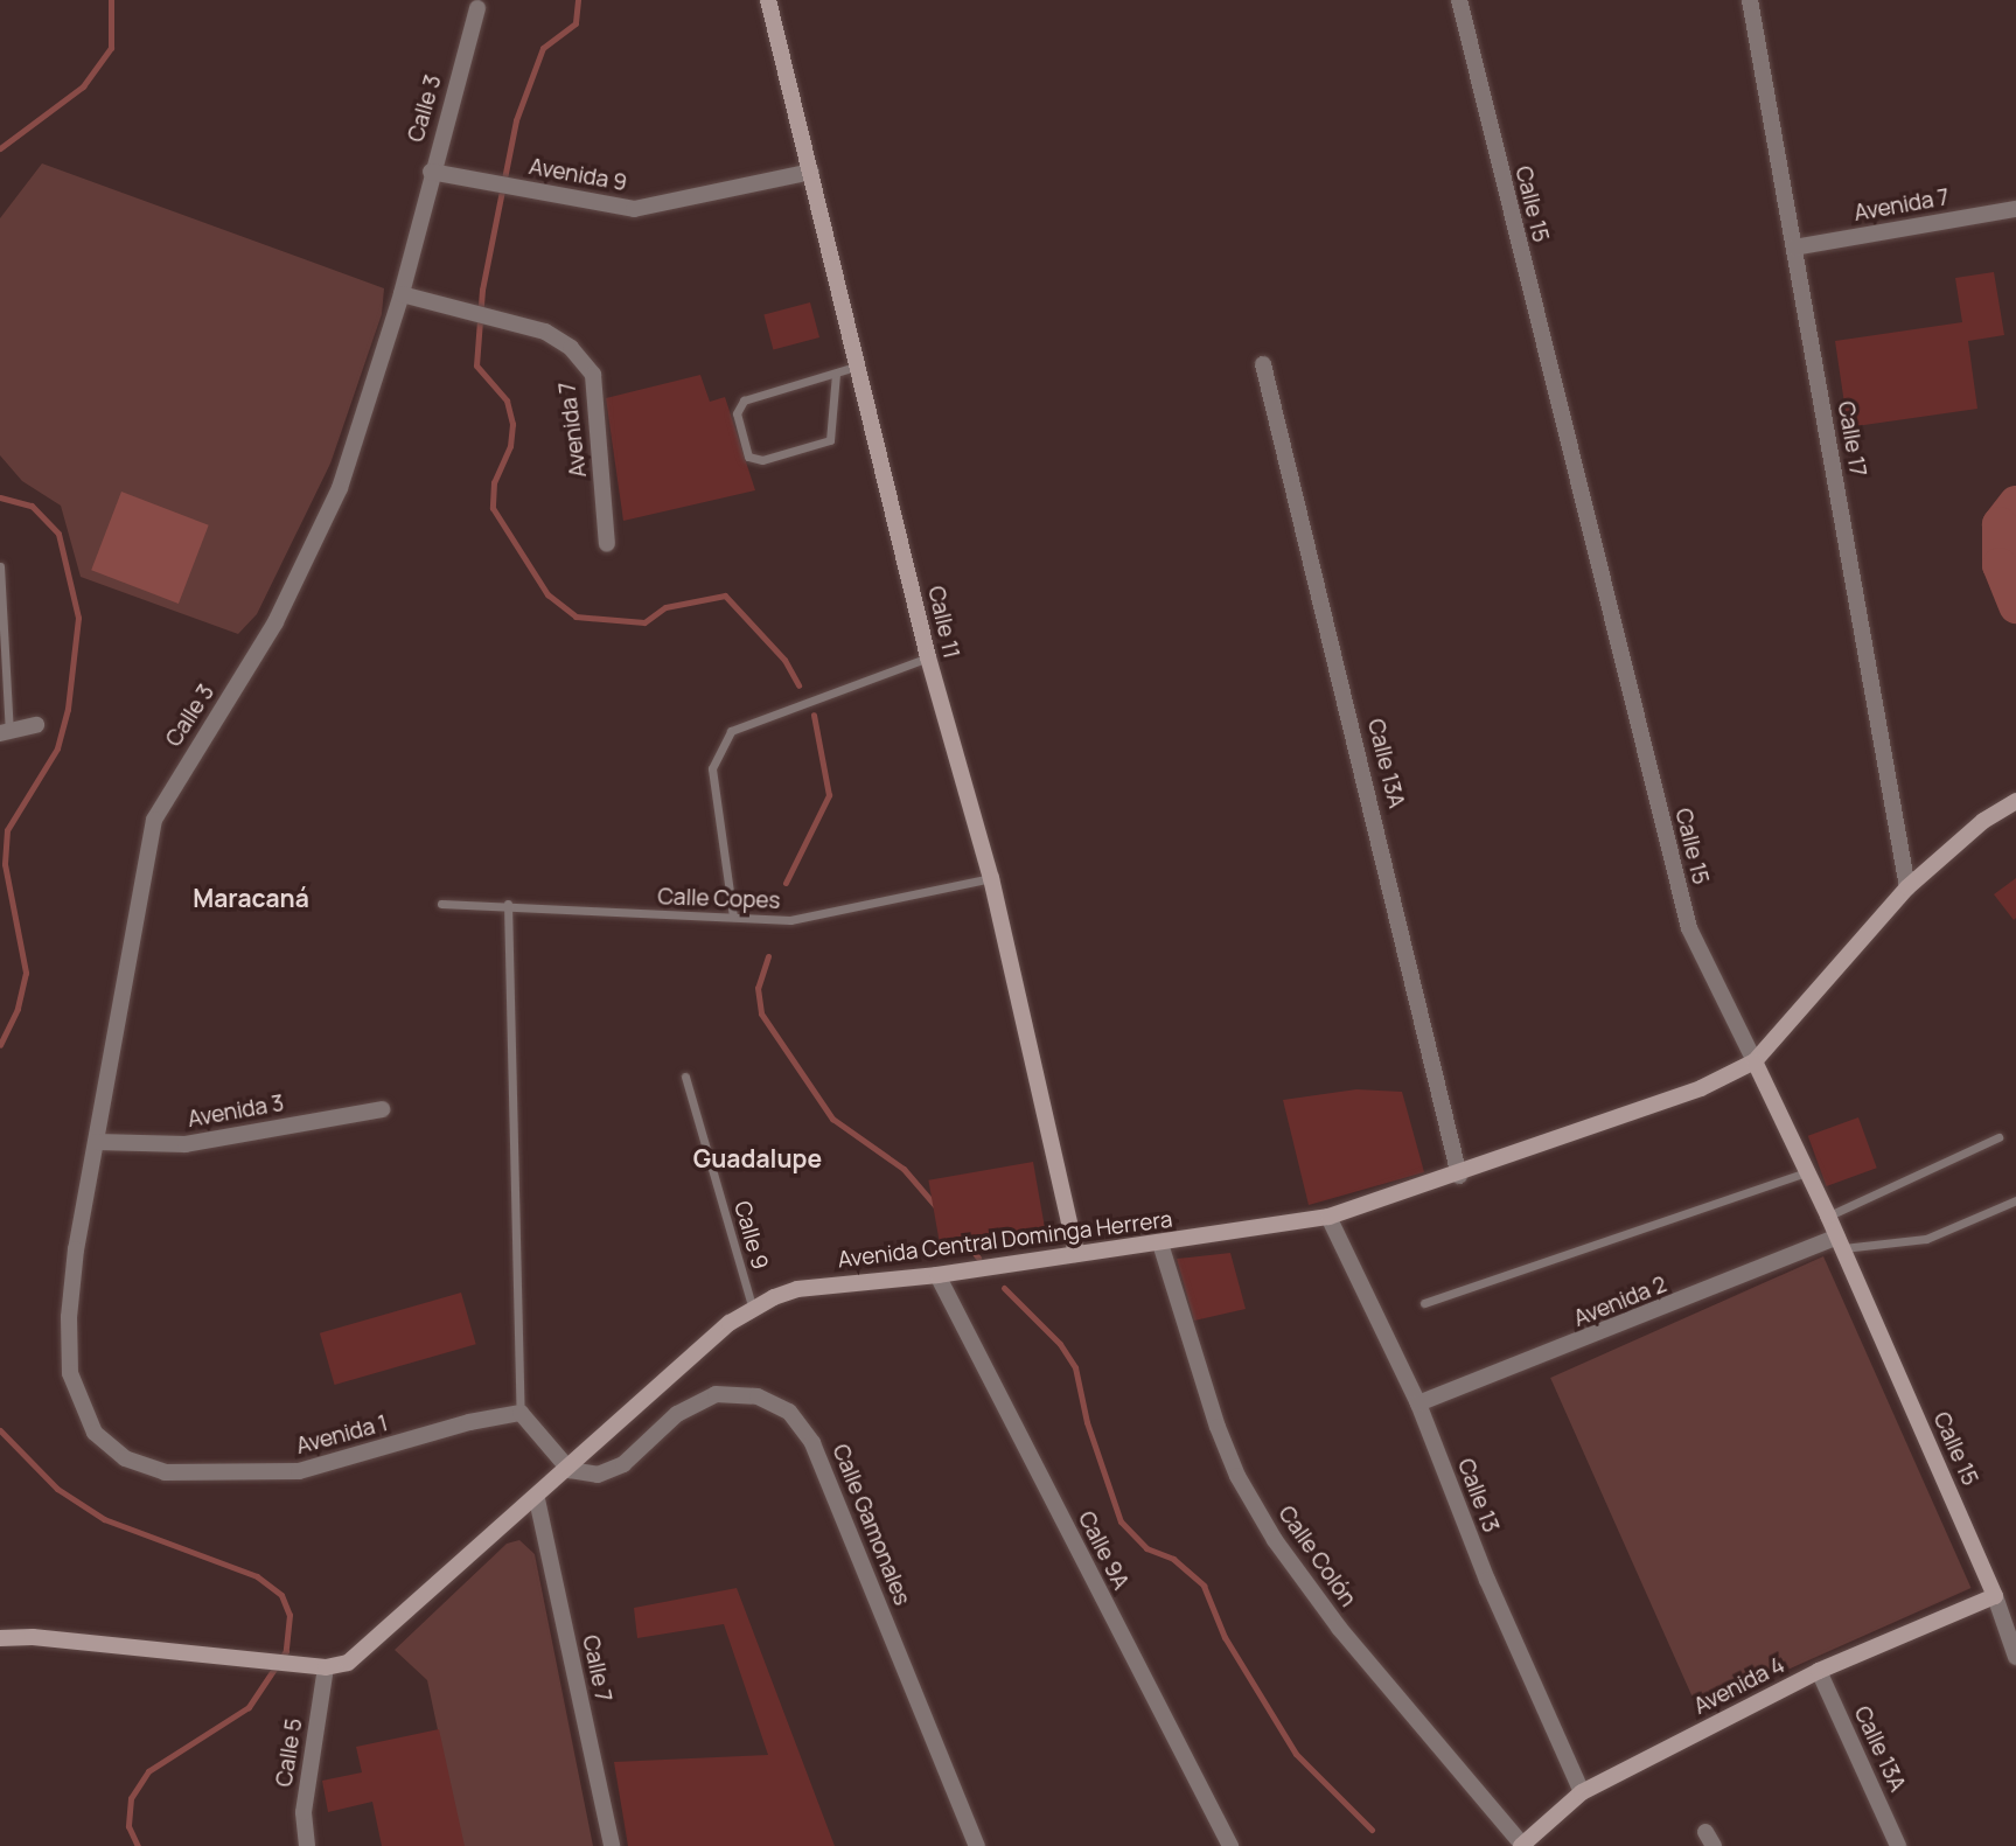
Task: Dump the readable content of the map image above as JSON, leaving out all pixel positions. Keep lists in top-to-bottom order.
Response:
{
  "streets": {
    "street": [
      "Calle 3",
      "Avenida 9",
      "Calle 15",
      "Avenida 7",
      "Calle 17",
      "Calle 11",
      "Calle 13A",
      "Avenida 3",
      "Avenida Central Dominga Herrera",
      "Avenida 2",
      "Avenida 1",
      "Calle 13",
      "Calle Gamonales",
      "Calle 9A",
      "Calle Colón",
      "Calle 7",
      "Avenida 4",
      "Calle 5"
    ],
    "lane": ["Calle Copes", "Calle 9"]
  },
  "crossings": [
    ["Calle 3", "Avenida 9"],
    ["Calle 3", "Avenida 7"],
    ["Calle 3", "Avenida 3"],
    ["Calle 3", "Avenida 1"],
    ["Avenida 9", "Calle 11"],
    ["Calle 15", "Avenida Central Dominga Herrera"],
    ["Calle 15", "Avenida 2"],
    ["Calle 15", "Avenida 4"],
    ["Avenida 7", "Calle 17"],
    ["Calle 17", "Avenida Central Dominga Herrera"],
    ["Calle 11", "Calle Copes"],
    ["Calle 11", "Avenida Central Dominga Herrera"],
    ["Calle 13A", "Avenida Central Dominga Herrera"],
    ["Calle 13A", "Avenida 4"],
    ["Calle 9", "Avenida Central Dominga Herrera"],
    ["Avenida Central Dominga Herrera", "Calle 13"],
    ["Avenida Central Dominga Herrera", "Calle Gamonales"],
    ["Avenida Central Dominga Herrera", "Calle 9A"],
    ["Avenida Central Dominga Herrera", "Calle Colón"],
    ["Avenida Central Dominga Herrera", "Calle 7"],
    ["Avenida Central Dominga Herrera", "Calle 5"],
    ["Avenida 2", "Calle 13"],
    ["Calle 13", "Avenida 4"],
    ["Calle Colón", "Avenida 4"]
  ],
  "districts": ["Maracaná", "Guadalupe"]
}
